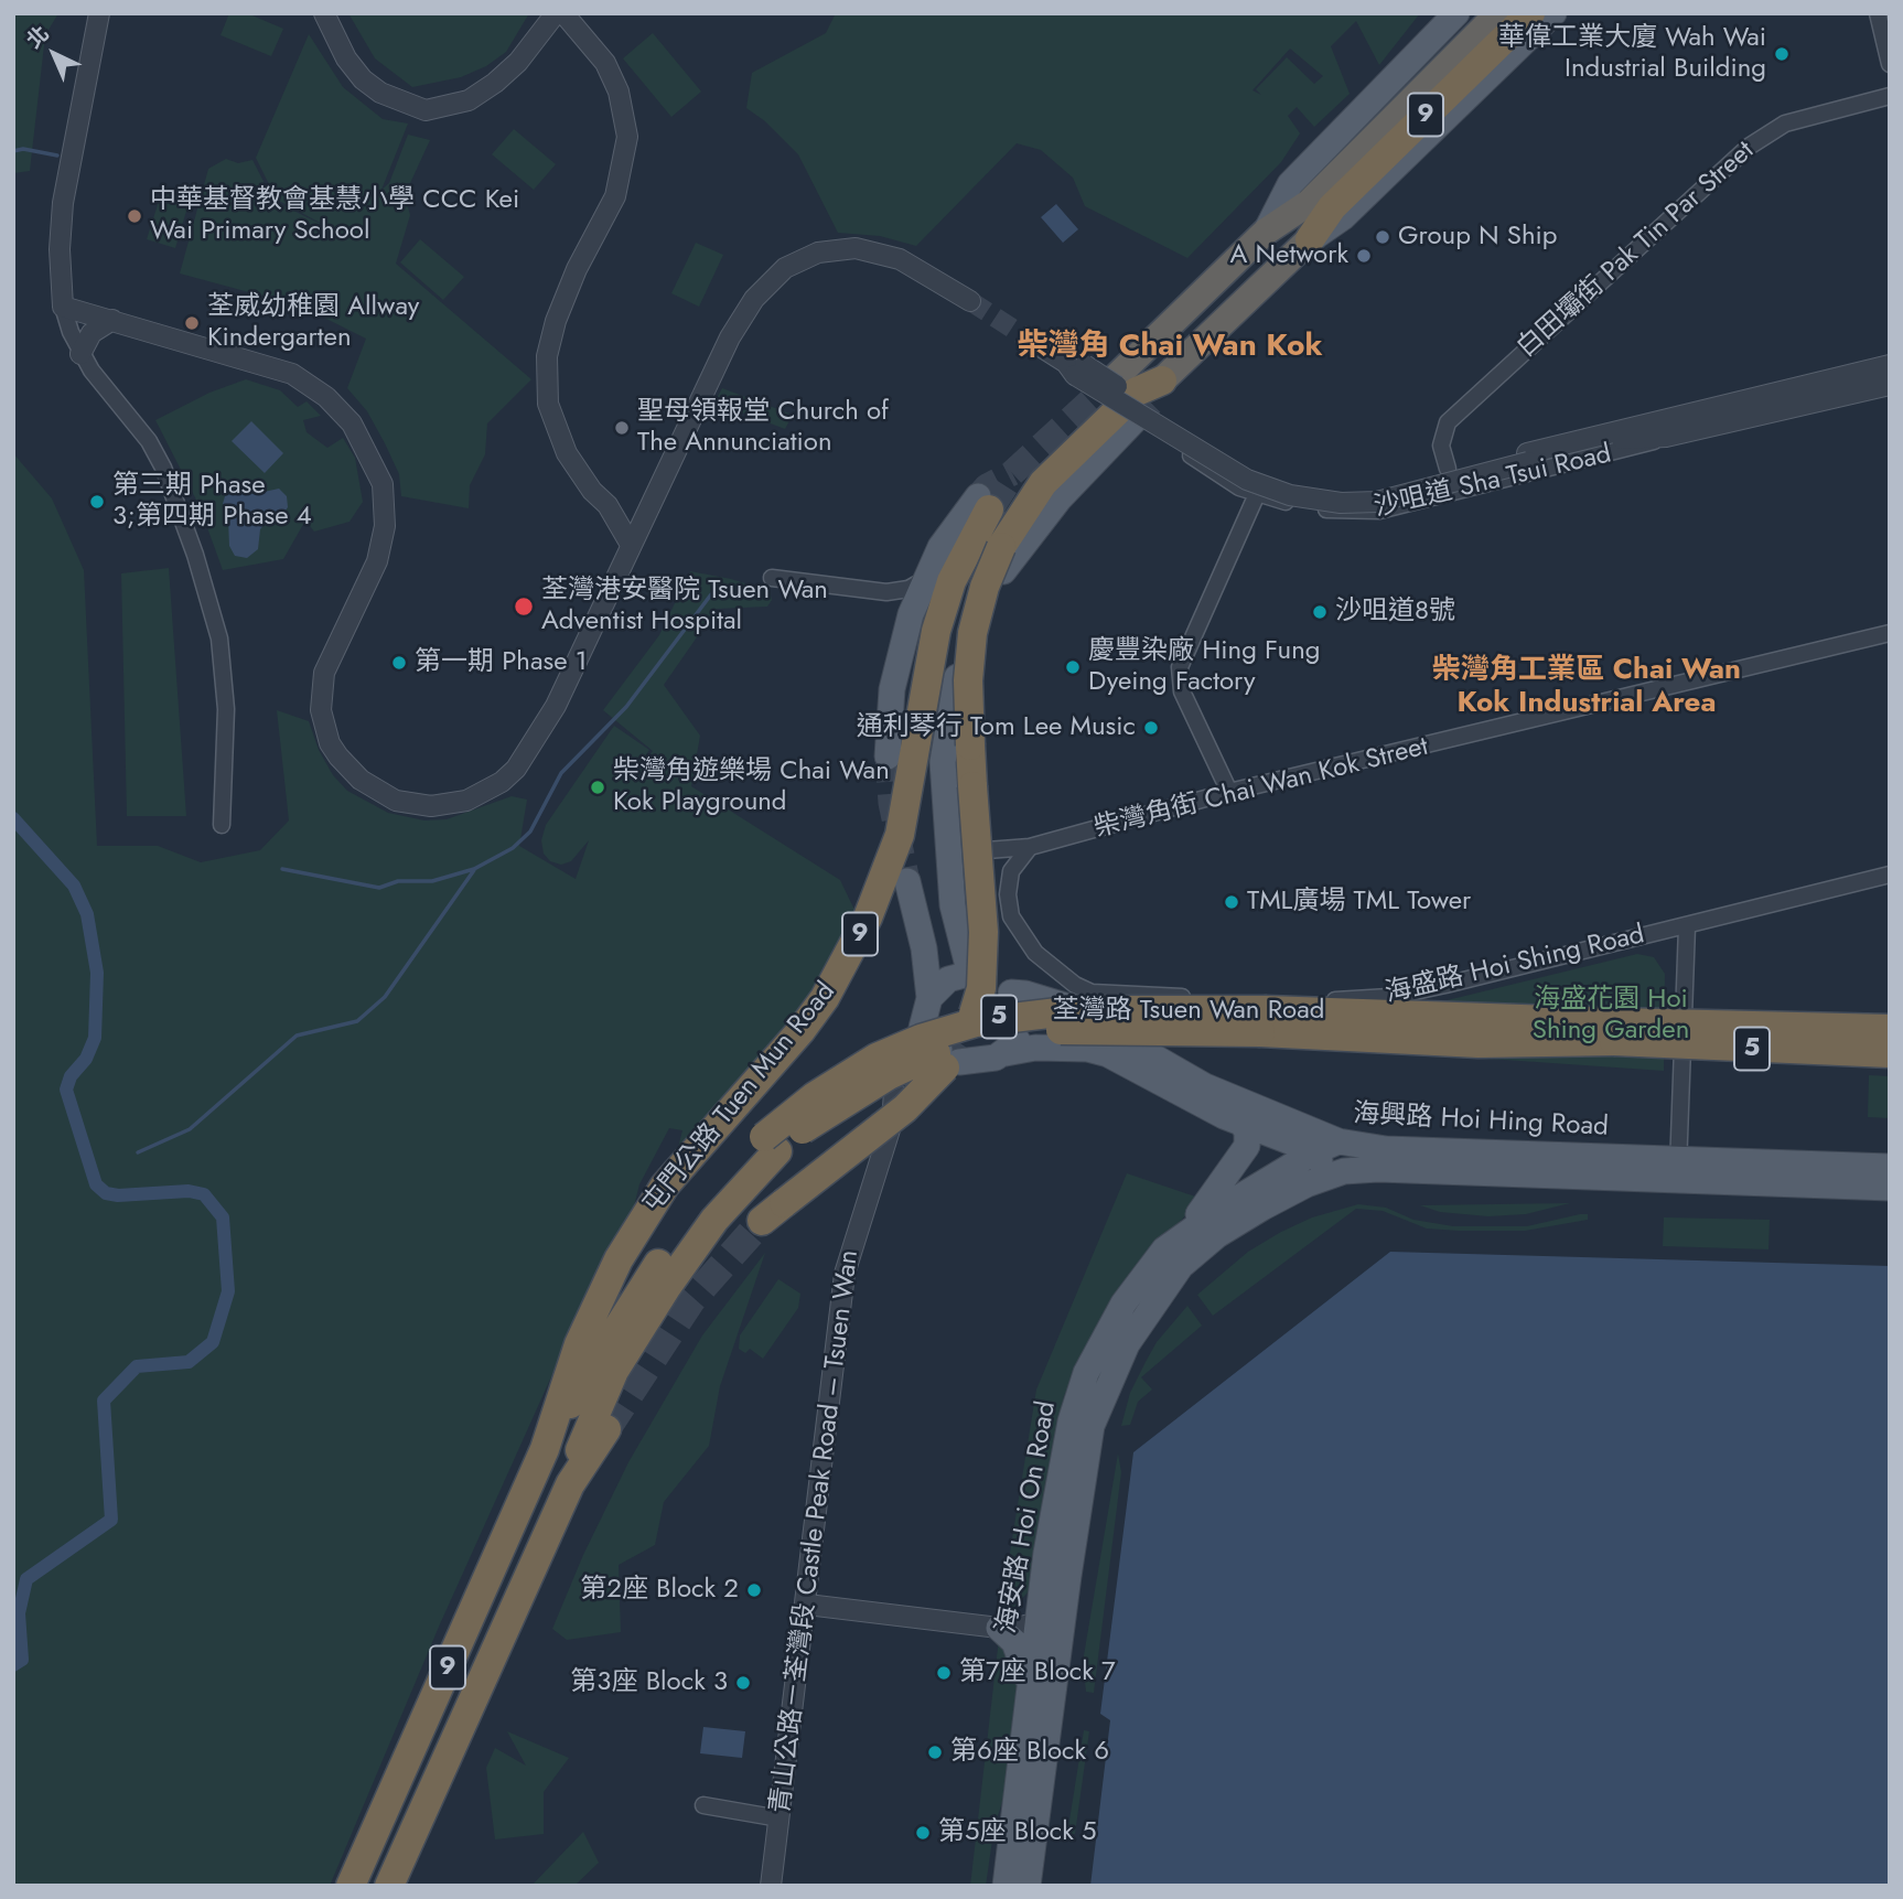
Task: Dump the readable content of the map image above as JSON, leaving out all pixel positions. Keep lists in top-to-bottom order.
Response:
{
  "streets": {
    "highway": [
      "9",
      "荃灣路 Tsuen Wan Road",
      "5",
      "屯門公路 Tuen Mun Road"
    ],
    "main road": ["海興路 Hoi Hing Road", "海安路 Hoi On Road"],
    "street": [
      "白田壩街 Pak Tin Par Street",
      "沙咀道 Sha Tsui Road",
      "柴灣角街 Chai Wan Kok Street",
      "海盛路 Hoi Shing Road",
      "青山公路－荃灣段 Castle Peak Road – Tsuen Wan"
    ]
  },
  "crossings": [
    ["9", "荃灣路 Tsuen Wan Road"],
    ["柴灣角街 Chai Wan Kok Street", "海盛路 Hoi Shing Road"],
    ["荃灣路 Tsuen Wan Road", "屯門公路 Tuen Mun Road"],
    ["海興路 Hoi Hing Road", "海安路 Hoi On Road"]
  ],
  "districts": ["柴灣角 Chai Wan Kok", "柴灣角工業區 Chai Wan Kok Industrial Area"],
  "parks": ["海盛花園 Hoi Shing Garden"],
  "places": [
    "華偉工業大廈 Wah Wai Industrial Building",
    "中華基督教會基慧小學 CCC Kei Wai Primary School",
    "Group N Ship",
    "A Network",
    "荃威幼稚園 Allway Kindergarten",
    "聖母領報堂 Church of The Annunciation",
    "第三期 Phase 3;第四期 Phase 4",
    "荃灣港安醫院 Tsuen Wan Adventist Hospital",
    "沙咀道8號",
    "第一期 Phase 1",
    "慶豐染廠 Hing Fung Dyeing Factory",
    "通利琴行 Tom Lee Music",
    "柴灣角遊樂場 Chai Wan Kok Playground",
    "TML廣場 TML Tower",
    "第2座 Block 2",
    "第7座 Block 7",
    "第3座 Block 3",
    "第6座 Block 6",
    "第5座 Block 5"
  ],
  "north": "top left"
}
